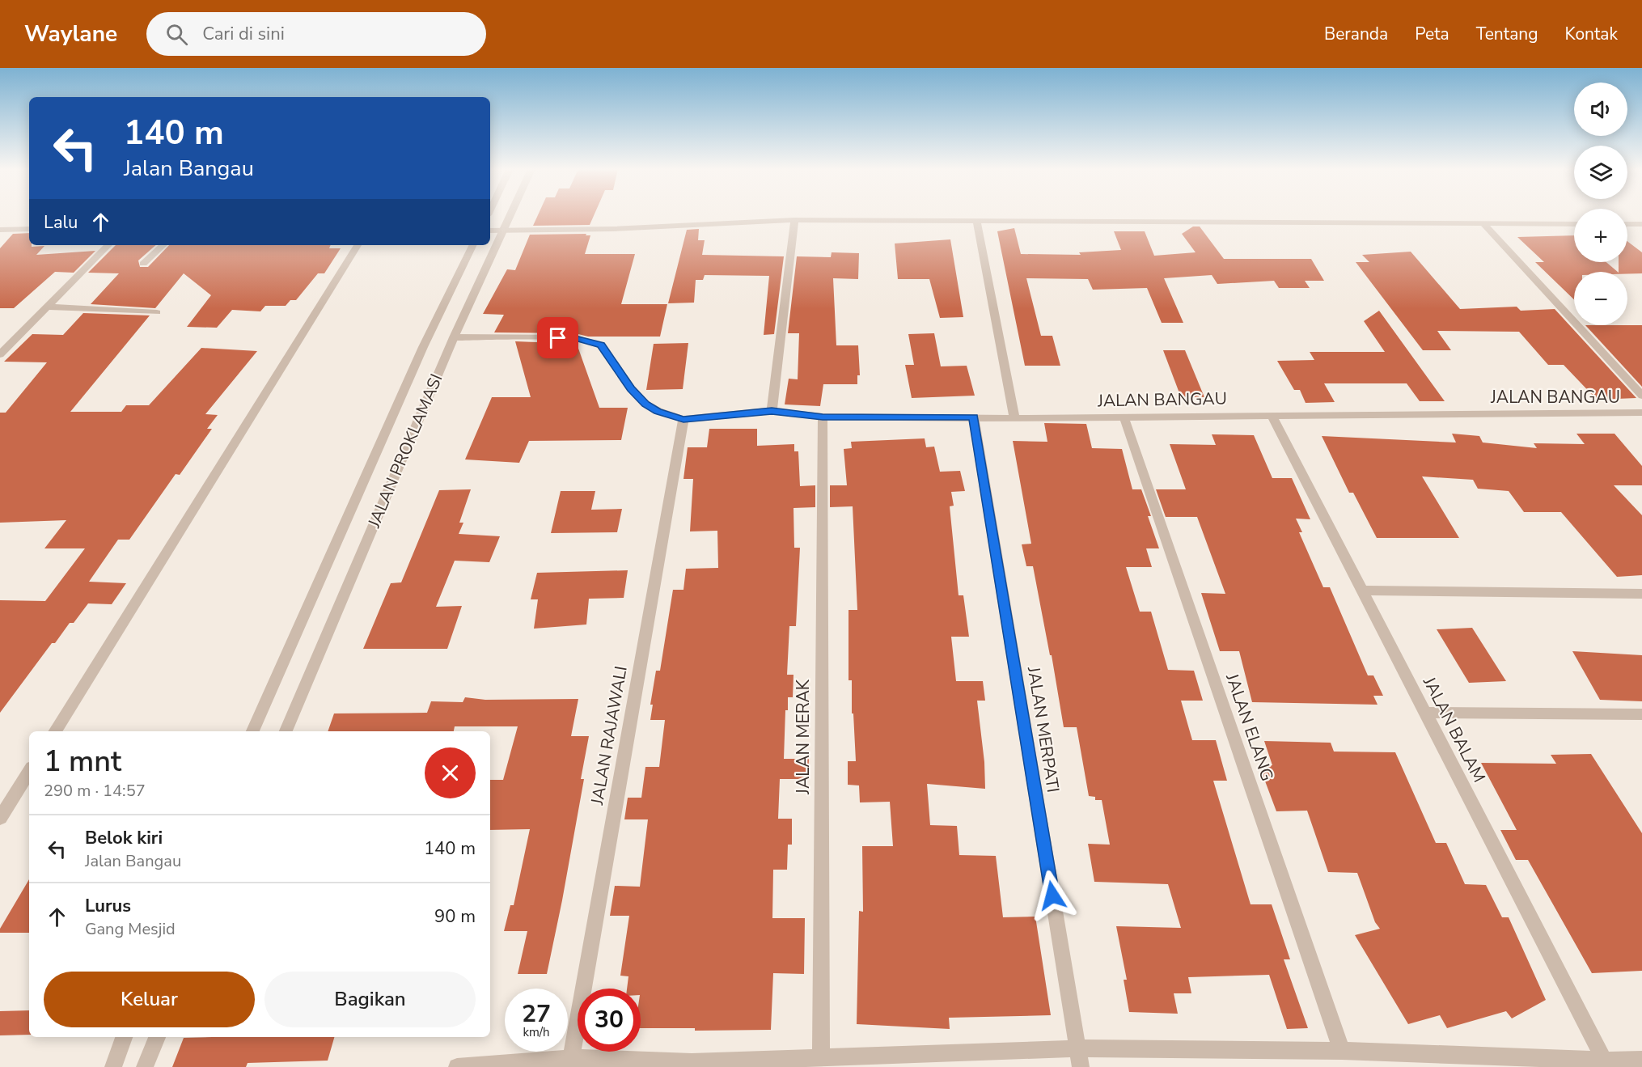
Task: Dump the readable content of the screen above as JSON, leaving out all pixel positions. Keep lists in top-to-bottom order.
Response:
{
  "streets": {
    "street": [
      "JALAN BANGAU",
      "JALAN PROKLAMASI",
      "JALAN ELANG",
      "JALAN MERPATI",
      "JALAN BALAM",
      "JALAN RAJAWALI",
      "JALAN MERAK"
    ]
  },
  "crossings": [
    ["JALAN BANGAU", "JALAN ELANG"],
    ["JALAN BANGAU", "JALAN MERPATI"],
    ["JALAN BANGAU", "JALAN BALAM"],
    ["JALAN BANGAU", "JALAN RAJAWALI"],
    ["JALAN BANGAU", "JALAN MERAK"]
  ],
  "page": {
    "header": "Waylane",
    "search": "Cari di sini",
    "nav": [
      "Beranda",
      "Peta",
      "Tentang",
      "Kontak"
    ],
    "map_buttons": ["+", "−"],
    "turn": ["140 m", "Jalan Bangau"],
    "then": "Lalu",
    "heading": ["1 mnt", "290 m · 14:57"],
    "list": [
      {
        "name": "Belok kiri",
        "note": "Jalan Bangau",
        "value": "140 m"
      },
      {
        "name": "Lurus",
        "note": "Gang Mesjid",
        "value": "90 m"
      }
    ],
    "buttons": ["Keluar", "Bagikan"],
    "speed": "27 km/h",
    "limit": "30"
  }
}
